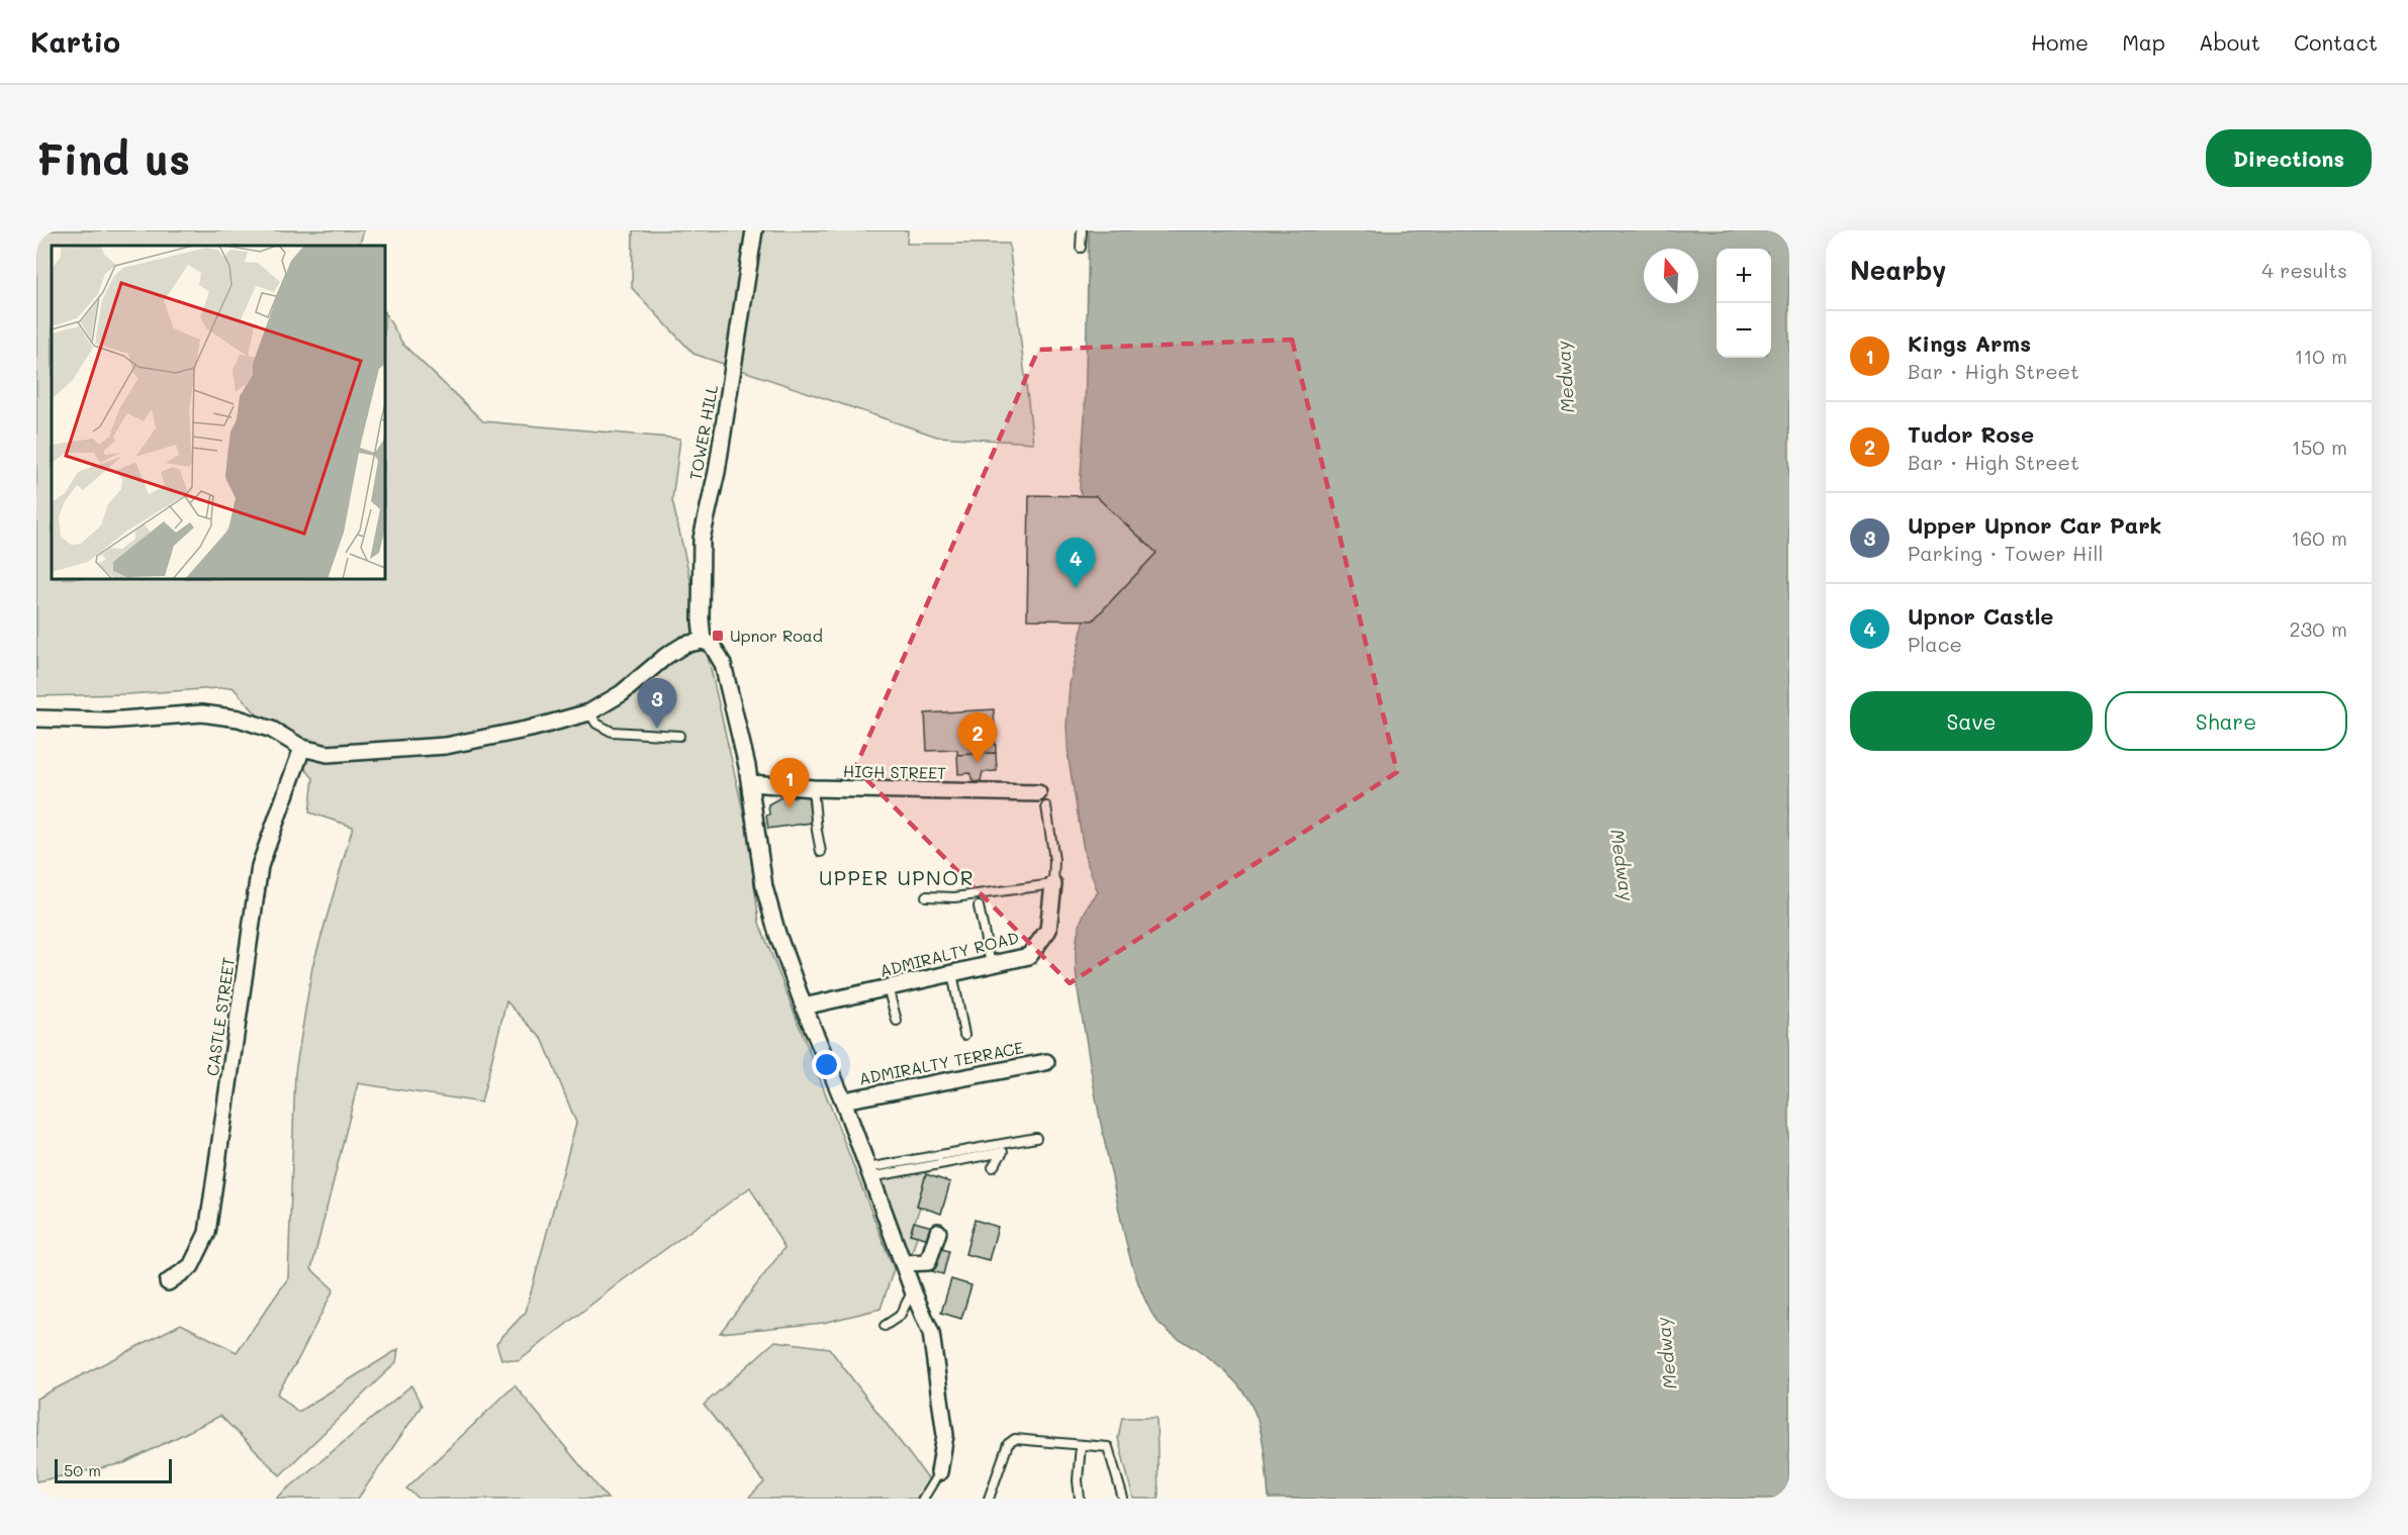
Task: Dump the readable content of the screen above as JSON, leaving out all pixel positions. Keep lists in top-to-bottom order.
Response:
{
  "streets": {
    "street": [
      "TOWER HILL",
      "HIGH STREET",
      "ADMIRALTY ROAD",
      "CASTLE STREET",
      "ADMIRALTY TERRACE"
    ]
  },
  "districts": ["UPPER UPNOR"],
  "water": ["Medway"],
  "places": {
    "transit": ["Upnor Road"]
  },
  "scale_bar": "50 m",
  "north": "top",
  "page": {
    "header": "Kartio",
    "nav": [
      "Home",
      "Map",
      "About",
      "Contact"
    ],
    "buttons": [
      "Directions",
      ["Save", "Share"]
    ],
    "title": "Find us",
    "heading": ["Nearby", "4 results"],
    "map_buttons": ["+", "−"],
    "list": [
      {
        "mark": "1",
        "name": "Kings Arms",
        "note": "Bar · High Street",
        "value": "110 m"
      },
      {
        "mark": "2",
        "name": "Tudor Rose",
        "note": "Bar · High Street",
        "value": "150 m"
      },
      {
        "mark": "3",
        "name": "Upper Upnor Car Park",
        "note": "Parking · Tower Hill",
        "value": "160 m"
      },
      {
        "mark": "4",
        "name": "Upnor Castle",
        "note": "Place",
        "value": "230 m"
      }
    ],
    "pins": [
      "4",
      "3",
      "2",
      "1"
    ],
    "scale": "50 m"
  }
}
